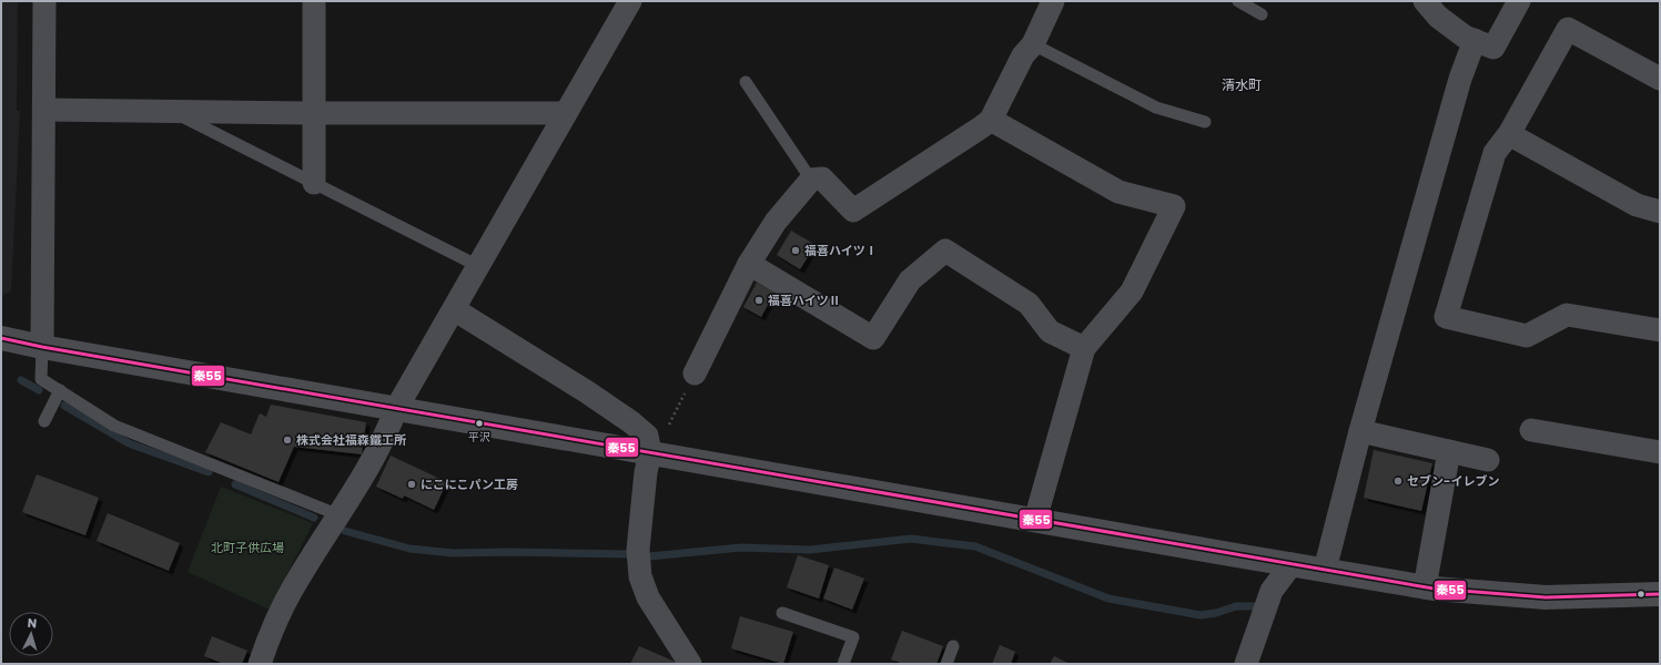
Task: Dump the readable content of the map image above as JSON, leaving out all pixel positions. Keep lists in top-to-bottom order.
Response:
{
  "districts": ["清水町"],
  "parks": ["北町子供広場"],
  "places": [
    "福喜ハイツⅠ",
    "福喜ハイツⅡ",
    "平沢",
    "株式会社福森鐵工所",
    "セブン-イレブン",
    "にこにこパン工房"
  ],
  "lines": ["transit line 秦55"],
  "north": "top"
}
